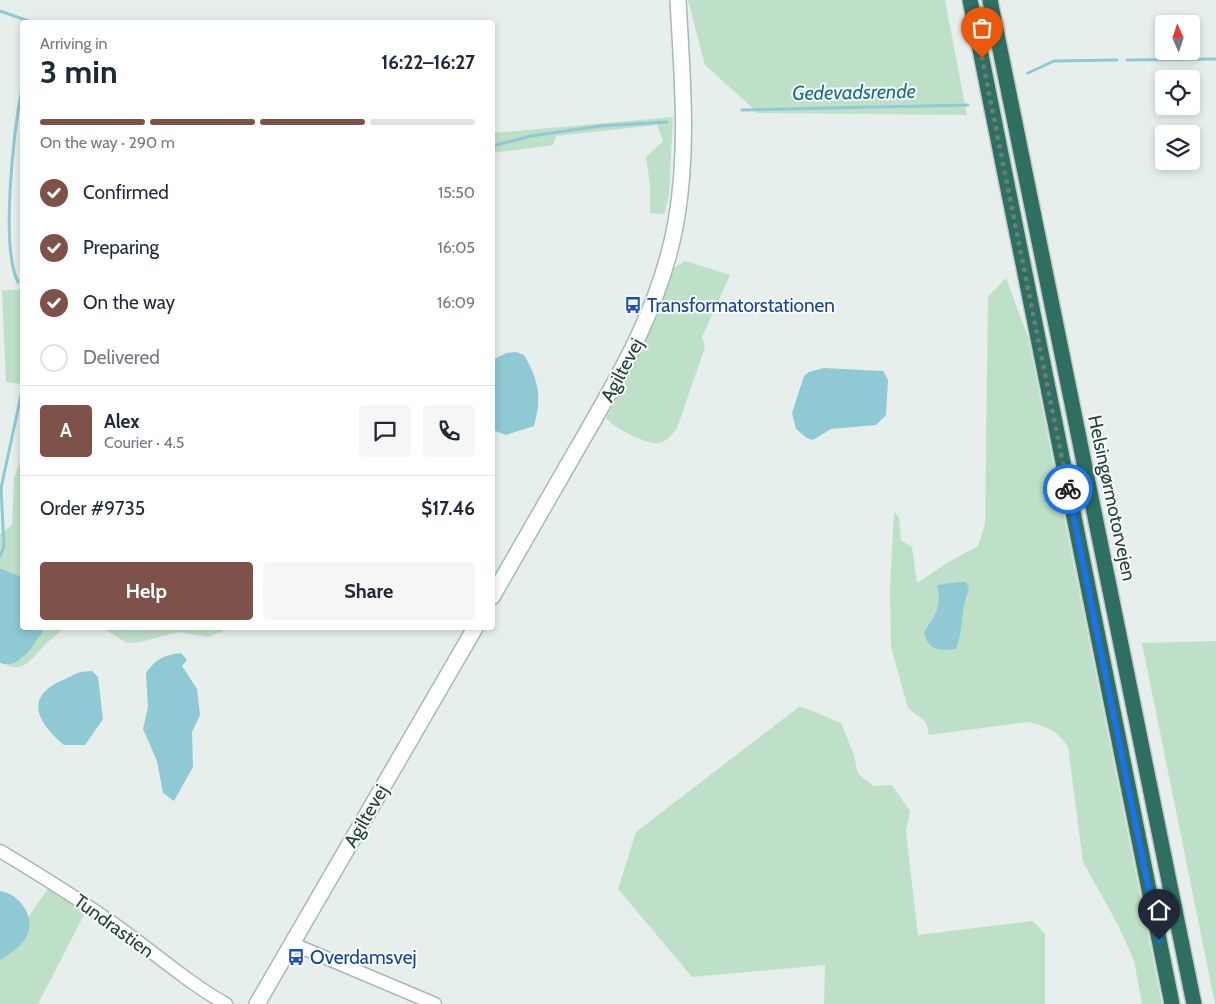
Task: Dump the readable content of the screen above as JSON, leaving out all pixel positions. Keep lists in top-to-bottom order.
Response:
{
  "streets": {
    "highway": ["Helsingørmotorvejen"],
    "street": ["Agiltevej", "Tundrastien"]
  },
  "water": ["Gedevadsrende"],
  "places": {
    "bus stop": ["Transformatorstationen", "Overdamsvej"]
  },
  "north": "top",
  "page": {
    "heading": ["3 min", "Arriving in", "16:22–16:27"],
    "panel": [
      "Alex",
      "Courier · 4.5",
      "Order #9735",
      "$17.46"
    ],
    "bar": "On the way · 290 m",
    "list": [
      ["Confirmed", "15:50"],
      ["Preparing", "16:05"],
      ["On the way", "16:09"],
      "Delivered"
    ],
    "round": "A",
    "buttons": ["Help", "Share"]
  }
}
